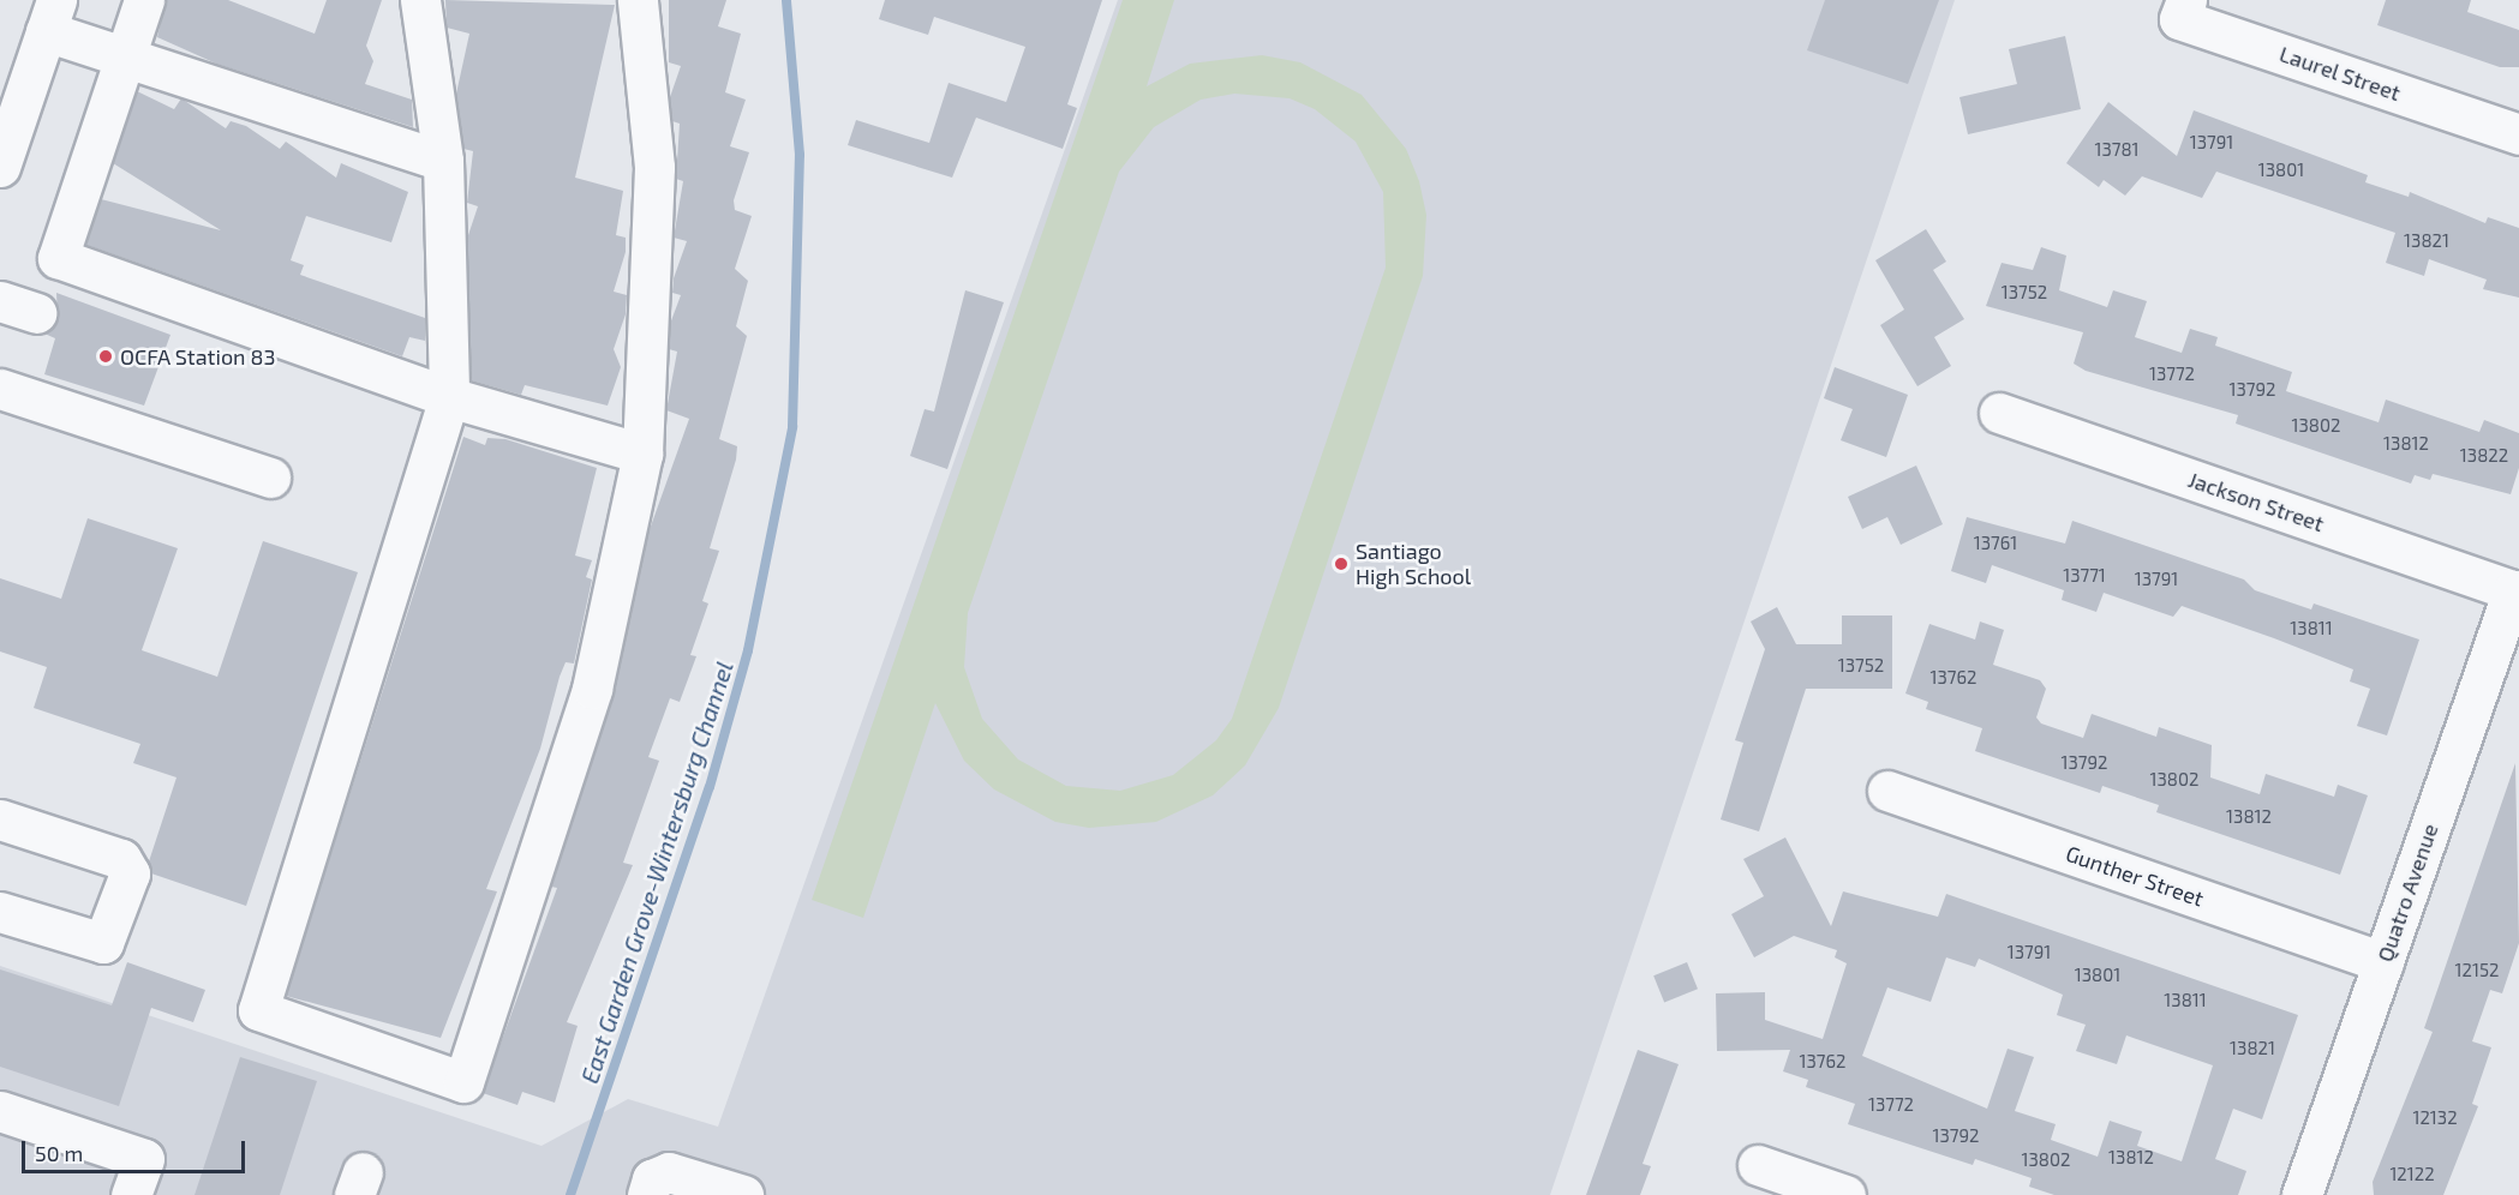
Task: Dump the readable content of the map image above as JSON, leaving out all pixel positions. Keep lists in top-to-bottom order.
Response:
{
  "streets": {
    "street": [
      "Laurel Street",
      "Jackson Street",
      "Gunther Street",
      "Quatro Avenue"
    ]
  },
  "crossings": [
    ["Jackson Street", "Quatro Avenue"],
    ["Gunther Street", "Quatro Avenue"]
  ],
  "water": ["East Garden Grove-Wintersburg Channel"],
  "places": ["OCFA Station 83", "Santiago High School"],
  "house_numbers": [
    "13791",
    "13781",
    "13801",
    "13821",
    "13752",
    "13772",
    "13792",
    "13802",
    "13812",
    "13822",
    "13761",
    "13771",
    "13791",
    "13811",
    "13752",
    "13762",
    "13792",
    "13802",
    "13812",
    "13791",
    "12152",
    "13801",
    "13811",
    "13821",
    "13762",
    "13772",
    "12132",
    "13792",
    "13812",
    "13802",
    "12122"
  ],
  "scale_bar": "50 m"
}
